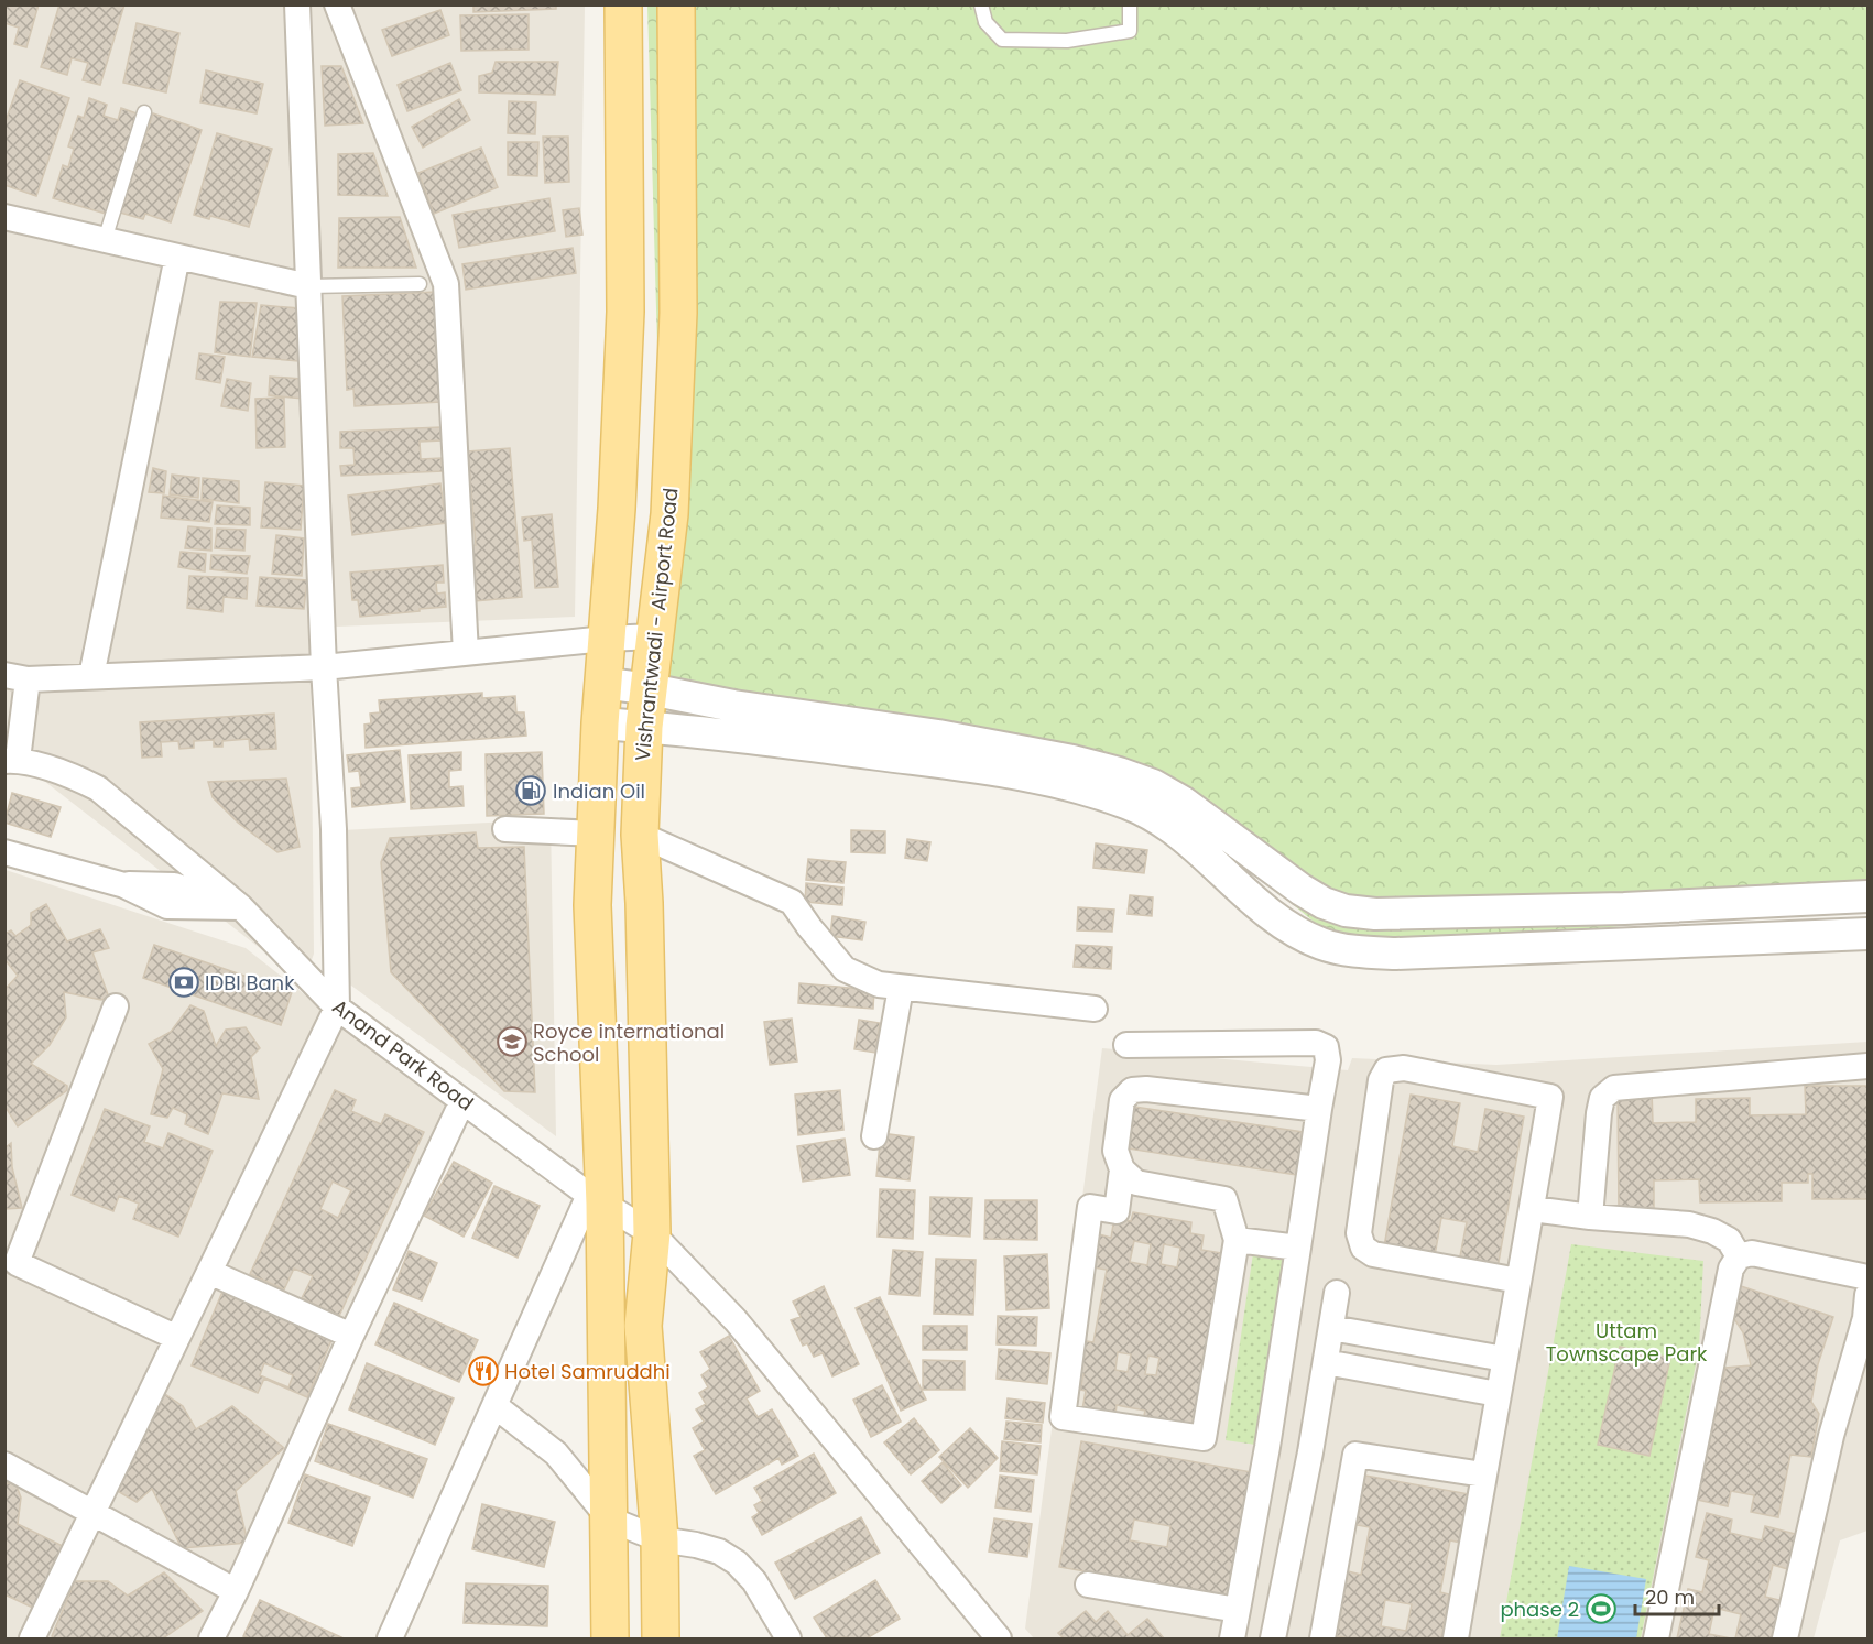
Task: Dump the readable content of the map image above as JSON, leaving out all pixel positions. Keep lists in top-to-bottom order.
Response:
{
  "streets": {
    "main road": ["Vishrantwadi - Airport Road"],
    "street": ["Anand Park Road"]
  },
  "crossings": [
    ["Vishrantwadi - Airport Road", "Anand Park Road"]
  ],
  "parks": ["Uttam Townscape Park"],
  "places": {
    "fuel station": ["Indian Oil"],
    "bank": ["IDBI Bank"],
    "school or university": ["Royce international School"],
    "restaurant": ["Hotel Samruddhi"],
    "sports": ["phase 2"]
  },
  "scale_bar": "20 m"
}
